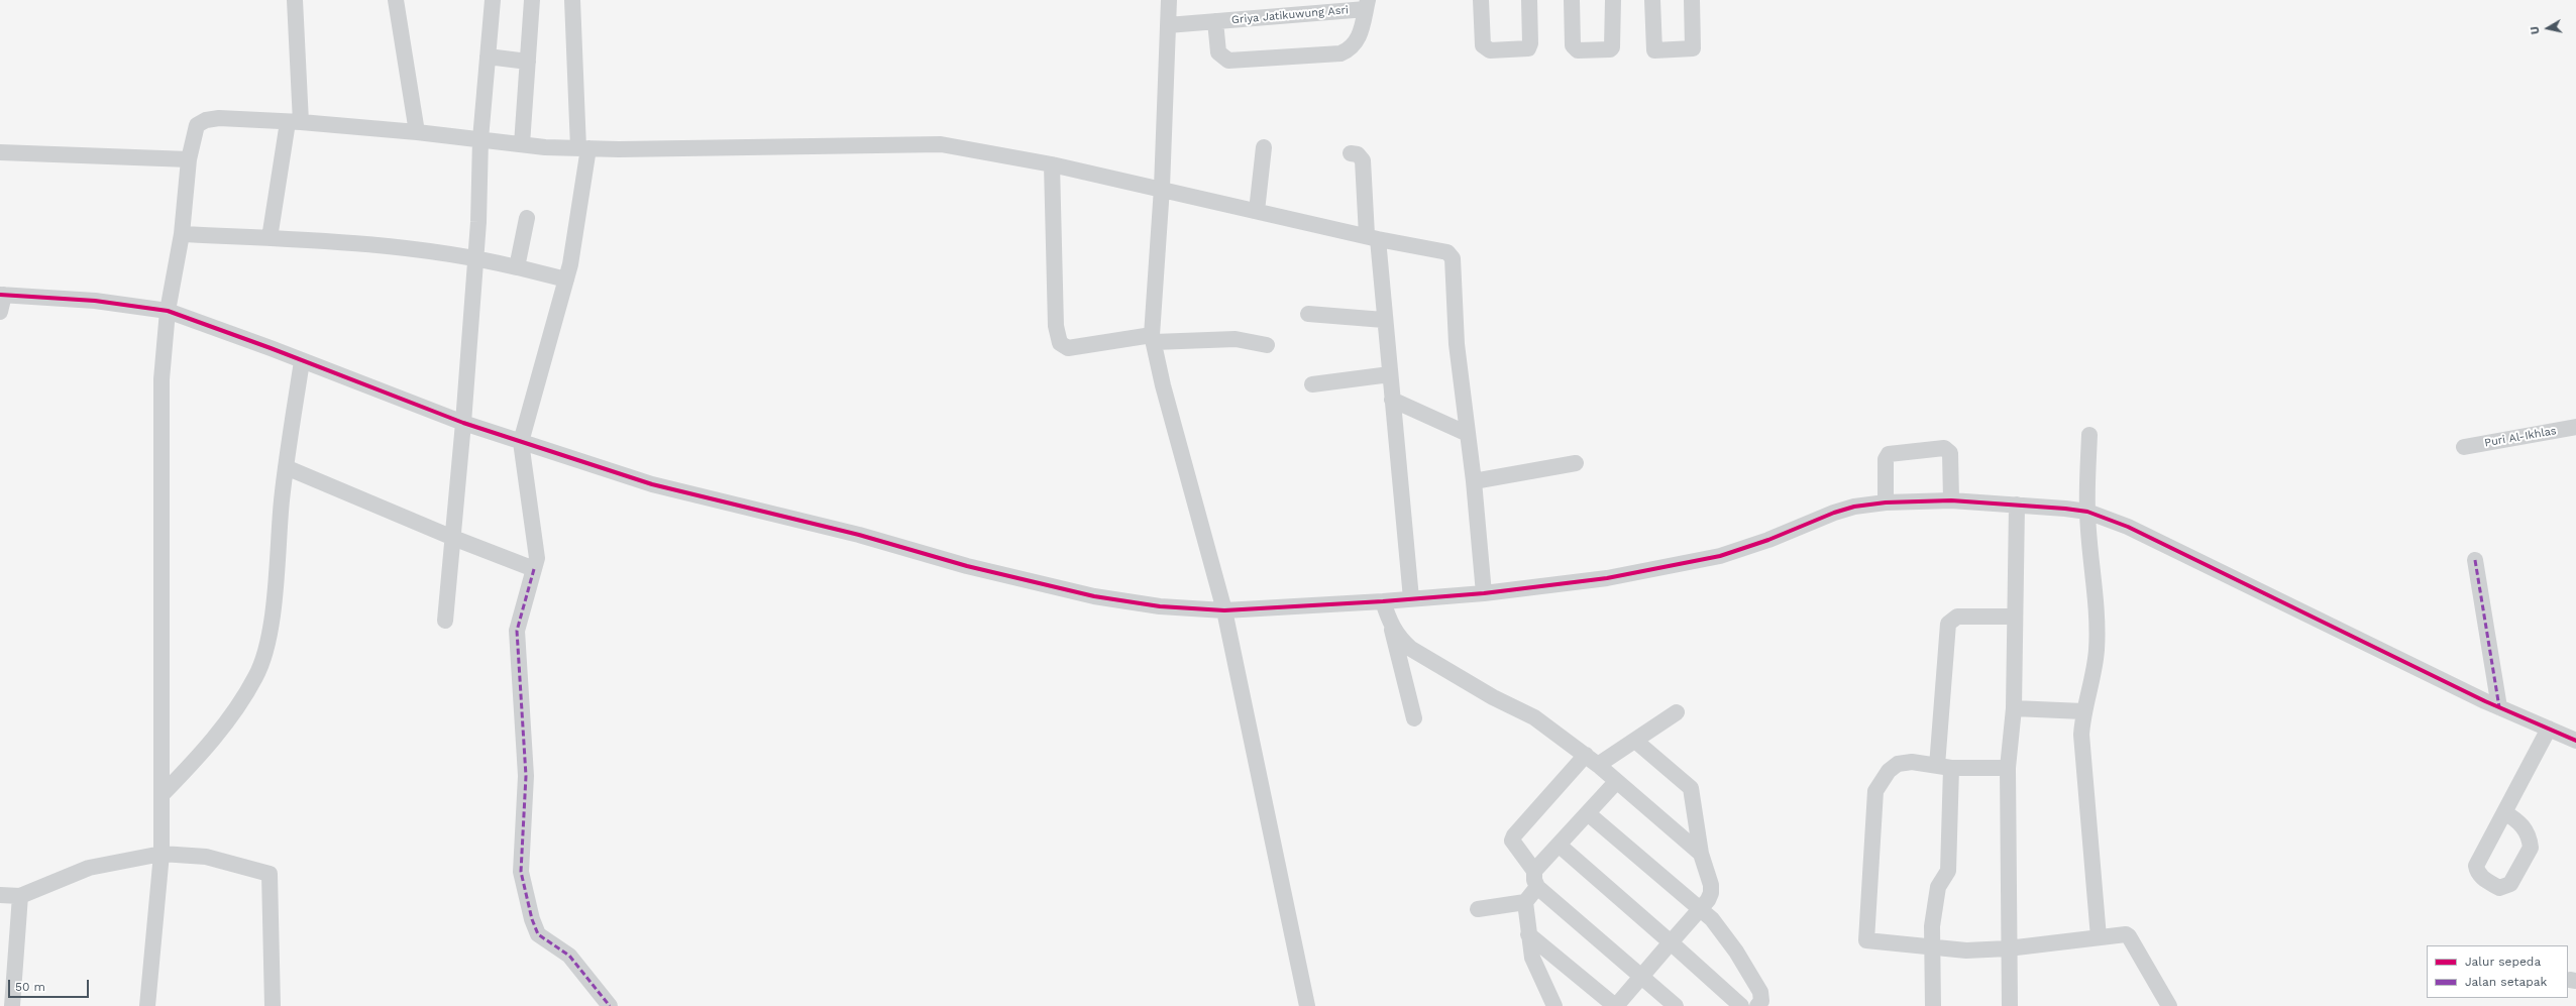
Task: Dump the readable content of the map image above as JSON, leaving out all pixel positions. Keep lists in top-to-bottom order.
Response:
{
  "streets": {
    "street": ["Griya Jatikuwung Asri", "Puri Al-Ikhlas"]
  },
  "legend": ["Jalur sepeda", "Jalan setapak"],
  "scale_bar": "50 m",
  "north": "left"
}
